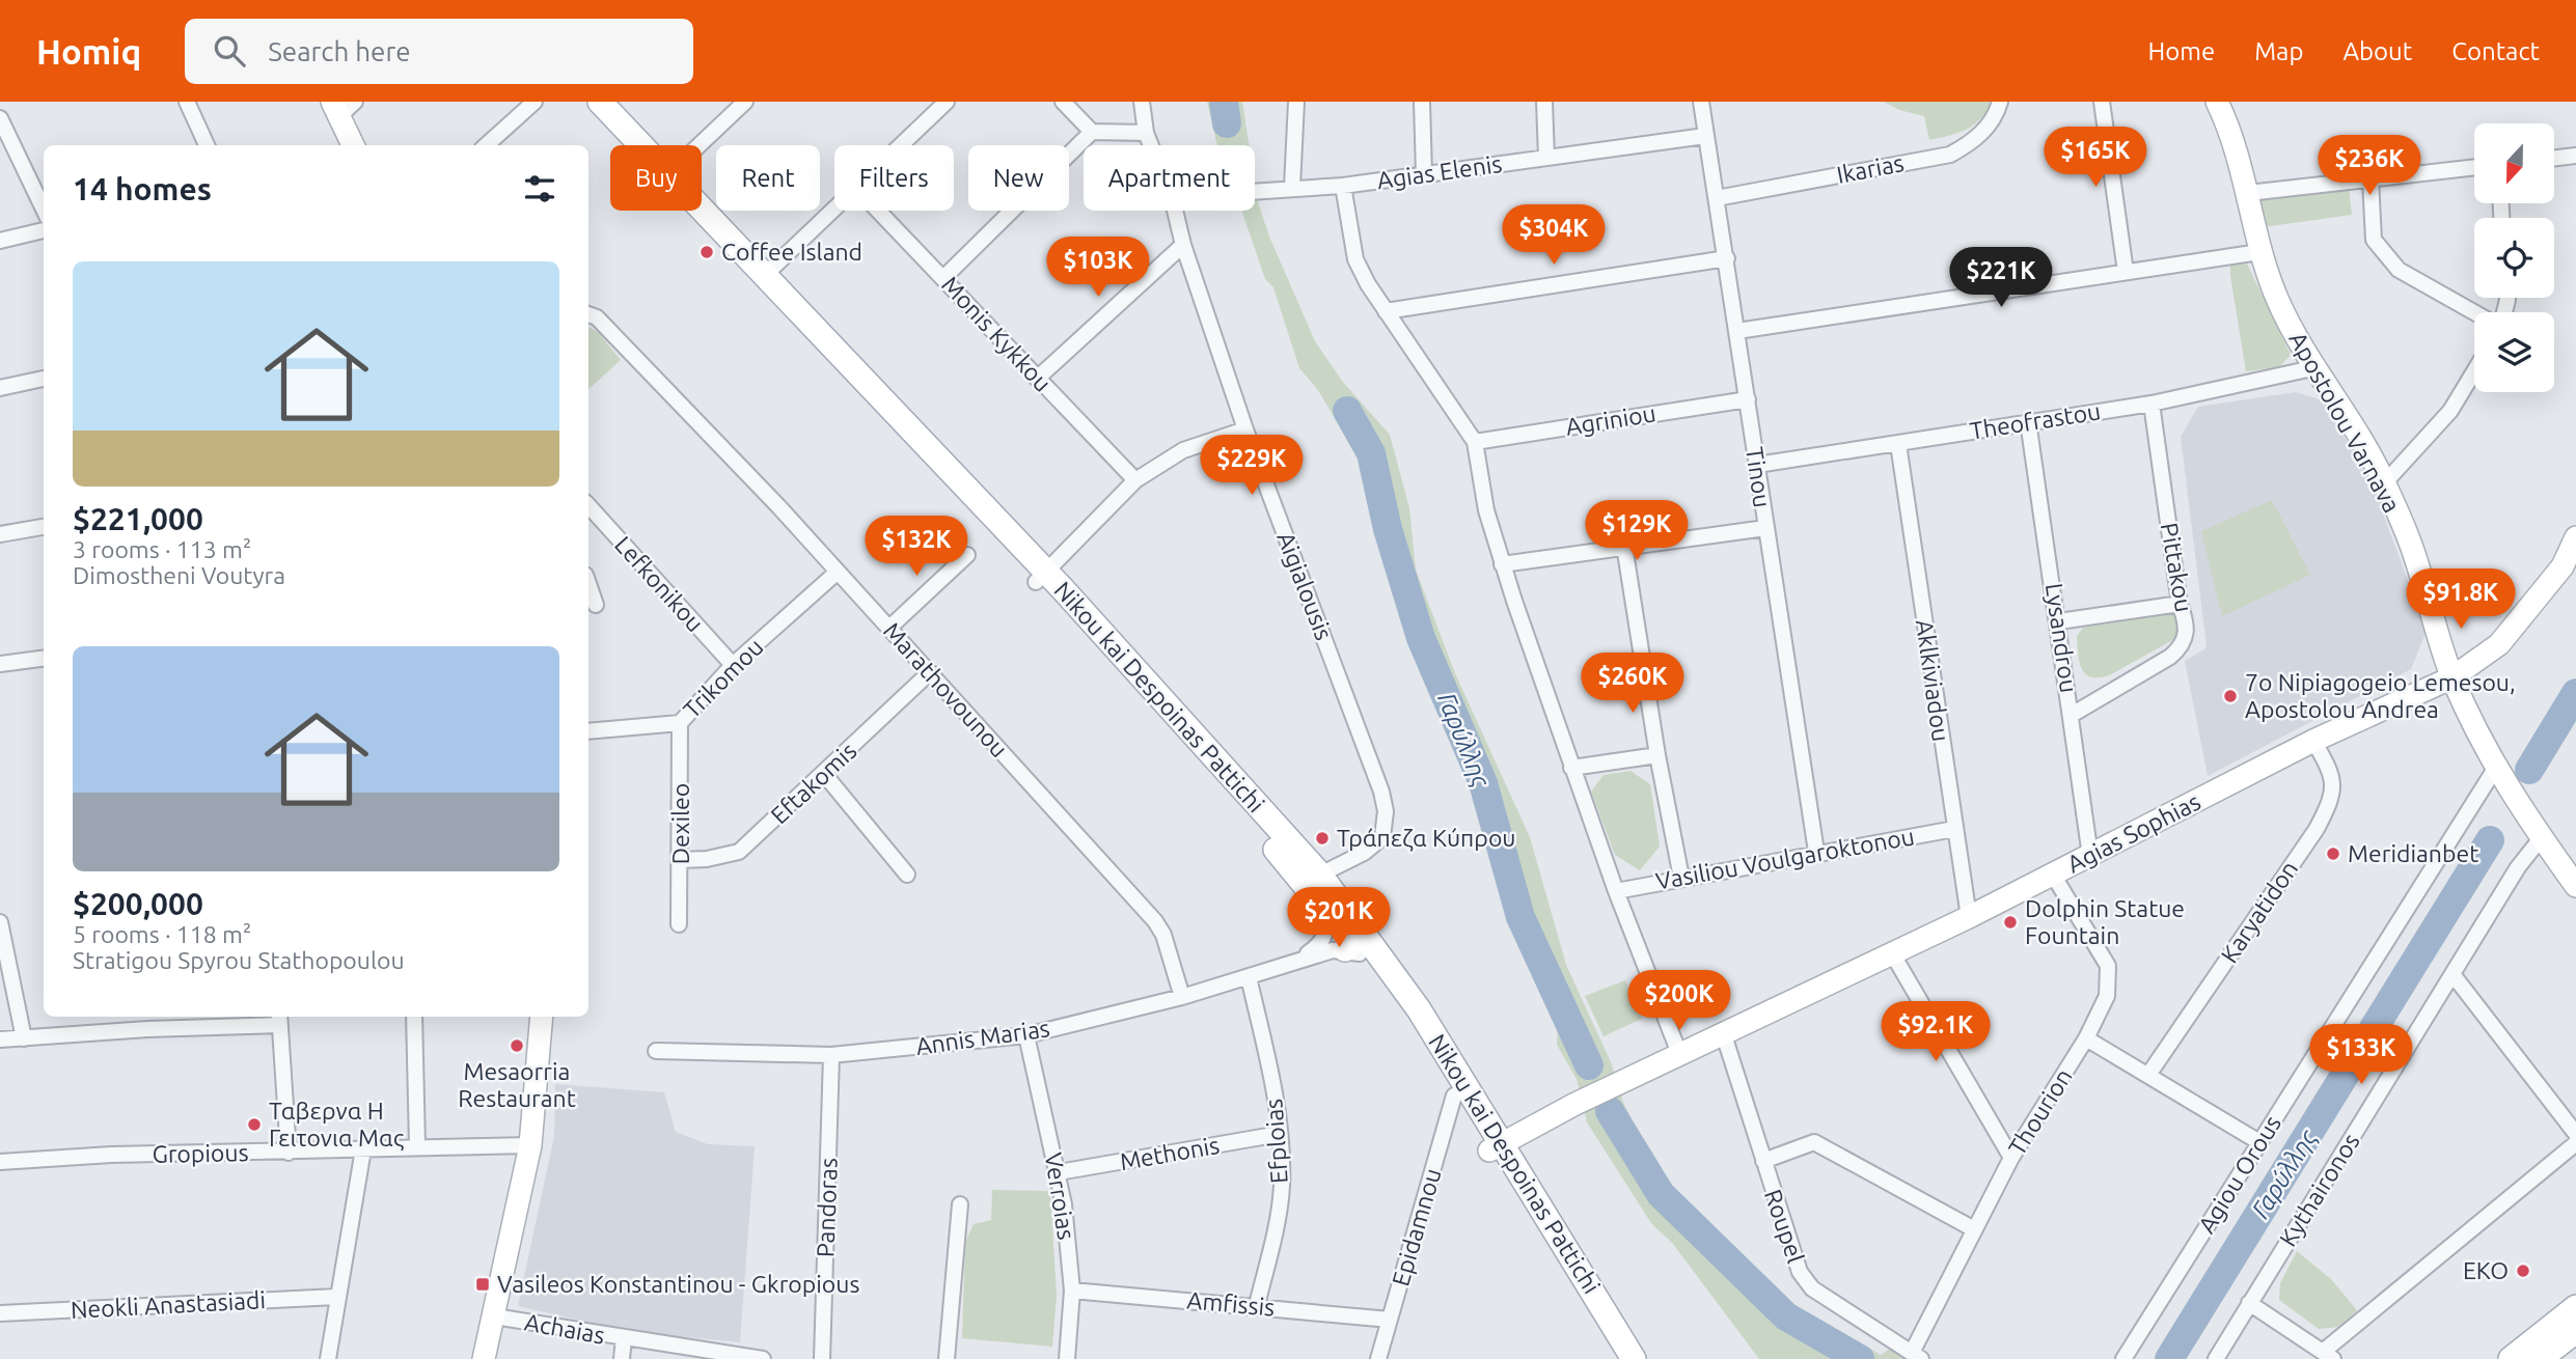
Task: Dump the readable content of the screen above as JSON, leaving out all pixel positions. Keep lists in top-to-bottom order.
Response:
{
  "streets": {
    "main road": ["Apostolou Varnava", "Nikou kai Despoinas Pattichi", "Agias Sophias"],
    "street": [
      "Ikarias",
      "Agias Elenis",
      "Monis Kykkou",
      "Agriniou",
      "Theofrastou",
      "Tinou",
      "Pittakou",
      "Lefkonikou",
      "Aigialousis",
      "Lysandrou",
      "Trikomou",
      "Aklkiviadou",
      "Marathovounou",
      "Eftakomis",
      "Dexileo",
      "Vasiliou Voulgaroktonou",
      "Karyatidon",
      "Annis Marias",
      "Thourion",
      "Efploias",
      "Gropious",
      "Methonis",
      "Agiou Orous",
      "Kythaironos",
      "Verroias",
      "Pandoras",
      "Roupel",
      "Epidamnou",
      "Amfissis",
      "Neokli Anastasiadi",
      "Achaias"
    ]
  },
  "crossings": [
    ["Ikarias", "Tinou"],
    ["Agias Elenis", "Tinou"],
    ["Agriniou", "Tinou"],
    ["Theofrastou", "Apostolou Varnava"],
    ["Theofrastou", "Tinou"],
    ["Theofrastou", "Pittakou"],
    ["Theofrastou", "Lysandrou"],
    ["Theofrastou", "Aklkiviadou"],
    ["Apostolou Varnava", "Agias Sophias"],
    ["Apostolou Varnava", "Agiou Orous"],
    ["Apostolou Varnava", "Kythaironos"],
    ["Tinou", "Vasiliou Voulgaroktonou"],
    ["Pittakou", "Lysandrou"],
    ["Lefkonikou", "Trikomou"],
    ["Aigialousis", "Nikou kai Despoinas Pattichi"],
    ["Lysandrou", "Agias Sophias"],
    ["Trikomou", "Marathovounou"],
    ["Trikomou", "Dexileo"],
    ["Aklkiviadou", "Agias Sophias"],
    ["Aklkiviadou", "Vasiliou Voulgaroktonou"],
    ["Marathovounou", "Eftakomis"],
    ["Marathovounou", "Annis Marias"],
    ["Nikou kai Despoinas Pattichi", "Agias Sophias"],
    ["Nikou kai Despoinas Pattichi", "Annis Marias"],
    ["Nikou kai Despoinas Pattichi", "Epidamnou"],
    ["Eftakomis", "Dexileo"],
    ["Agias Sophias", "Karyatidon"],
    ["Agias Sophias", "Thourion"],
    ["Agias Sophias", "Roupel"],
    ["Annis Marias", "Efploias"],
    ["Annis Marias", "Verroias"],
    ["Annis Marias", "Pandoras"],
    ["Thourion", "Roupel"],
    ["Efploias", "Methonis"],
    ["Efploias", "Amfissis"],
    ["Methonis", "Verroias"],
    ["Verroias", "Amfissis"],
    ["Epidamnou", "Amfissis"]
  ],
  "water": ["Γαρύλλης"],
  "places": {
    "other": [
      "Coffee Island",
      "7o Nipiagogeio Lemesou, Apostolou Andrea",
      "Τράπεζα Κύπρου",
      "Meridianbet",
      "Dolphin Statue Fountain",
      "Mesaorria Restaurant",
      "Ταβερνα Η Γειτονια Μας",
      "EKO"
    ],
    "transit": ["Vasileos Konstantinou - Gkropious"]
  },
  "north": "bottom",
  "page": {
    "header": "Homiq",
    "search": "Search here",
    "nav": [
      "Home",
      "Map",
      "About",
      "Contact"
    ],
    "price": [
      "$165K",
      "$236K",
      "$304K",
      "$103K",
      "$221K",
      "$229K",
      "$129K",
      "$132K",
      "$91.8K",
      "$260K",
      "$201K",
      "$200K",
      "$92.1K",
      "$133K"
    ],
    "chip": [
      "Buy",
      "Rent",
      "Filters",
      "New",
      "Apartment"
    ],
    "heading": "14 homes",
    "list": [
      {
        "name": "$221,000",
        "note": "3 rooms · 113 m² · Dimostheni Voutyra"
      },
      {
        "name": "$200,000",
        "note": "5 rooms · 118 m² · Stratigou Spyrou Stathopoulou"
      }
    ]
  }
}
